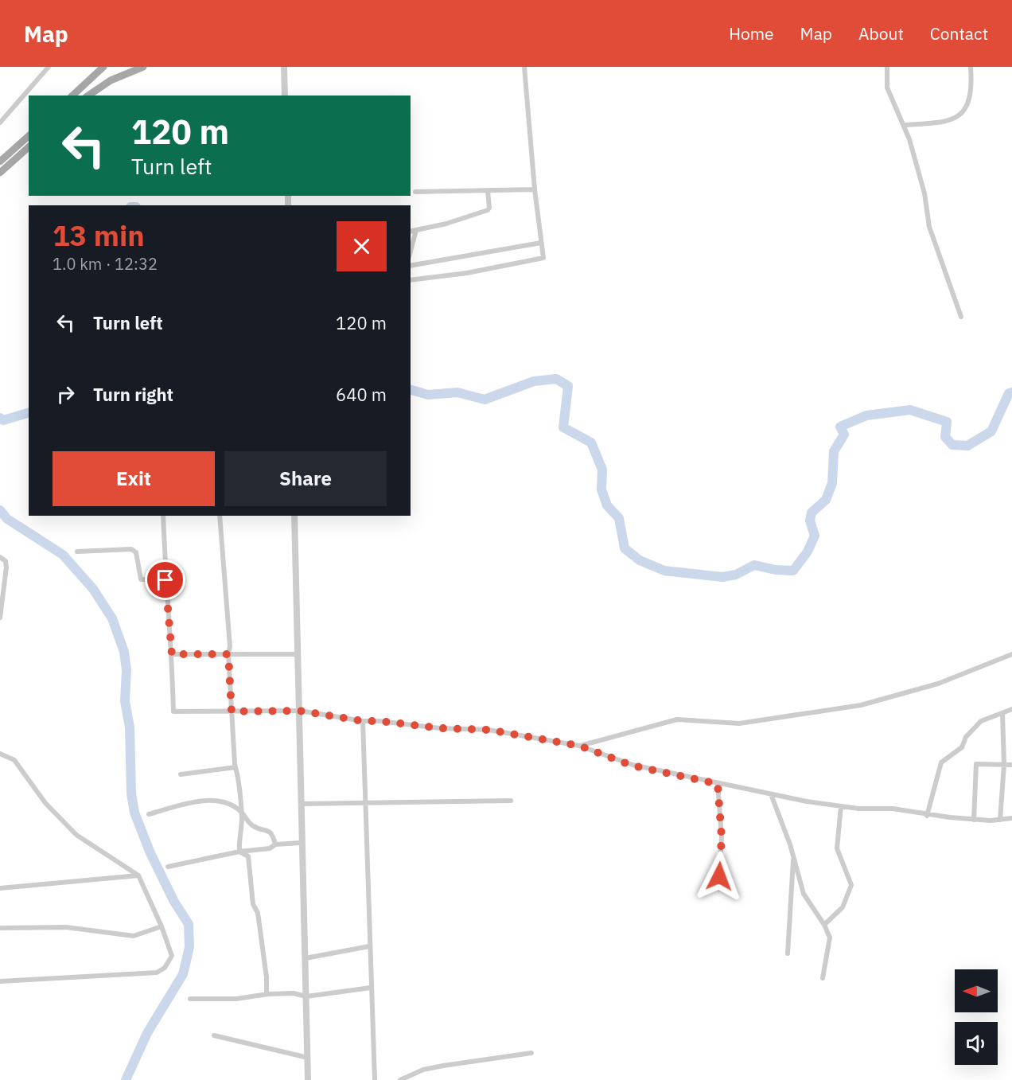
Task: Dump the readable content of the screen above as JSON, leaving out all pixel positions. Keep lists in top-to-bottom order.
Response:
{
  "north": "left",
  "page": {
    "header": "Map",
    "nav": [
      "Home",
      "Map",
      "About",
      "Contact"
    ],
    "turn": ["120 m", "Turn left"],
    "heading": ["13 min", "1.0 km · 12:32"],
    "list": [
      {
        "name": "Turn left",
        "value": "120 m"
      },
      {
        "name": "Turn right",
        "value": "640 m"
      }
    ],
    "buttons": ["Exit", "Share"]
  }
}
